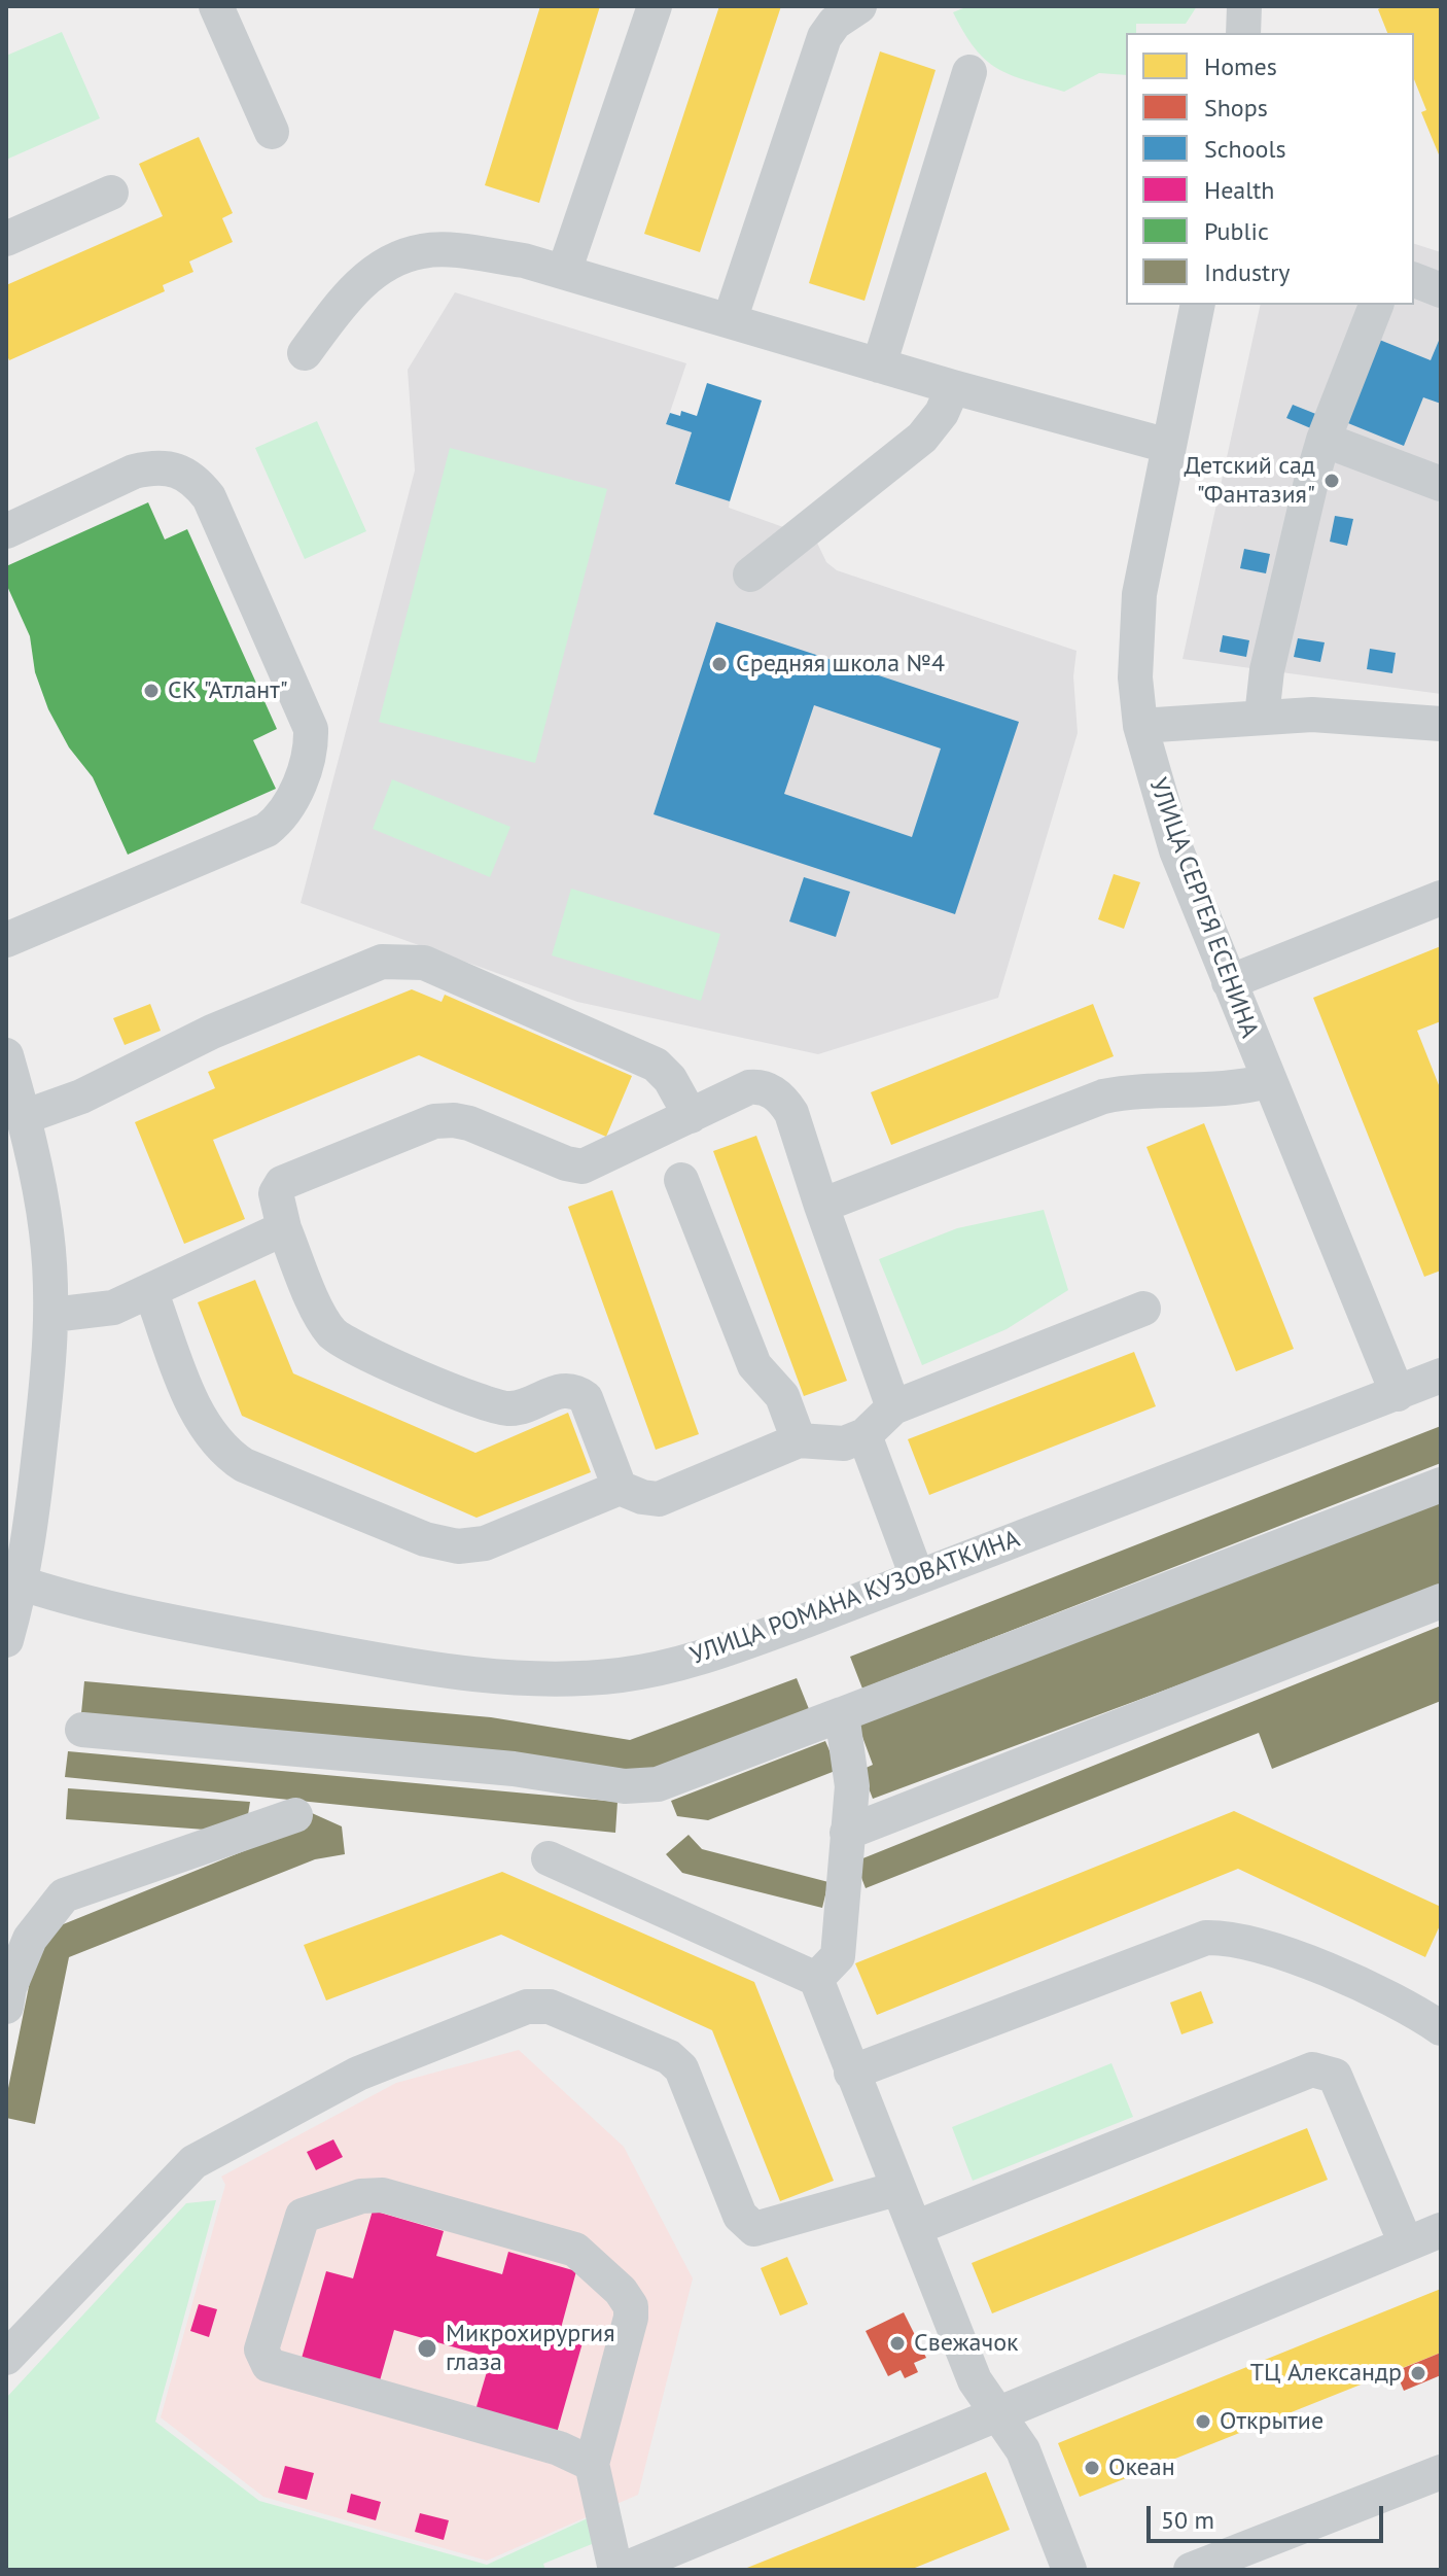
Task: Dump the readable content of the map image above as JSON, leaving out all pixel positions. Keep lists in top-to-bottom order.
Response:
{
  "streets": {
    "street": ["УЛИЦА СЕРГЕЯ ЕСЕНИНА", "УЛИЦА РОМАНА КУЗОВАТКИНА"]
  },
  "crossings": [
    ["УЛИЦА СЕРГЕЯ ЕСЕНИНА", "УЛИЦА РОМАНА КУЗОВАТКИНА"]
  ],
  "places": [
    "Детский сад \"Фантазия\"",
    "Средняя школа №4",
    "СК \"Атлант\"",
    "Свежачок",
    "Микрохирургия глаза",
    "ТЦ Александр",
    "Открытие",
    "Океан"
  ],
  "legend": [
    "Homes",
    "Shops",
    "Schools",
    "Health",
    "Public",
    "Industry"
  ],
  "scale_bar": "50 m"
}
